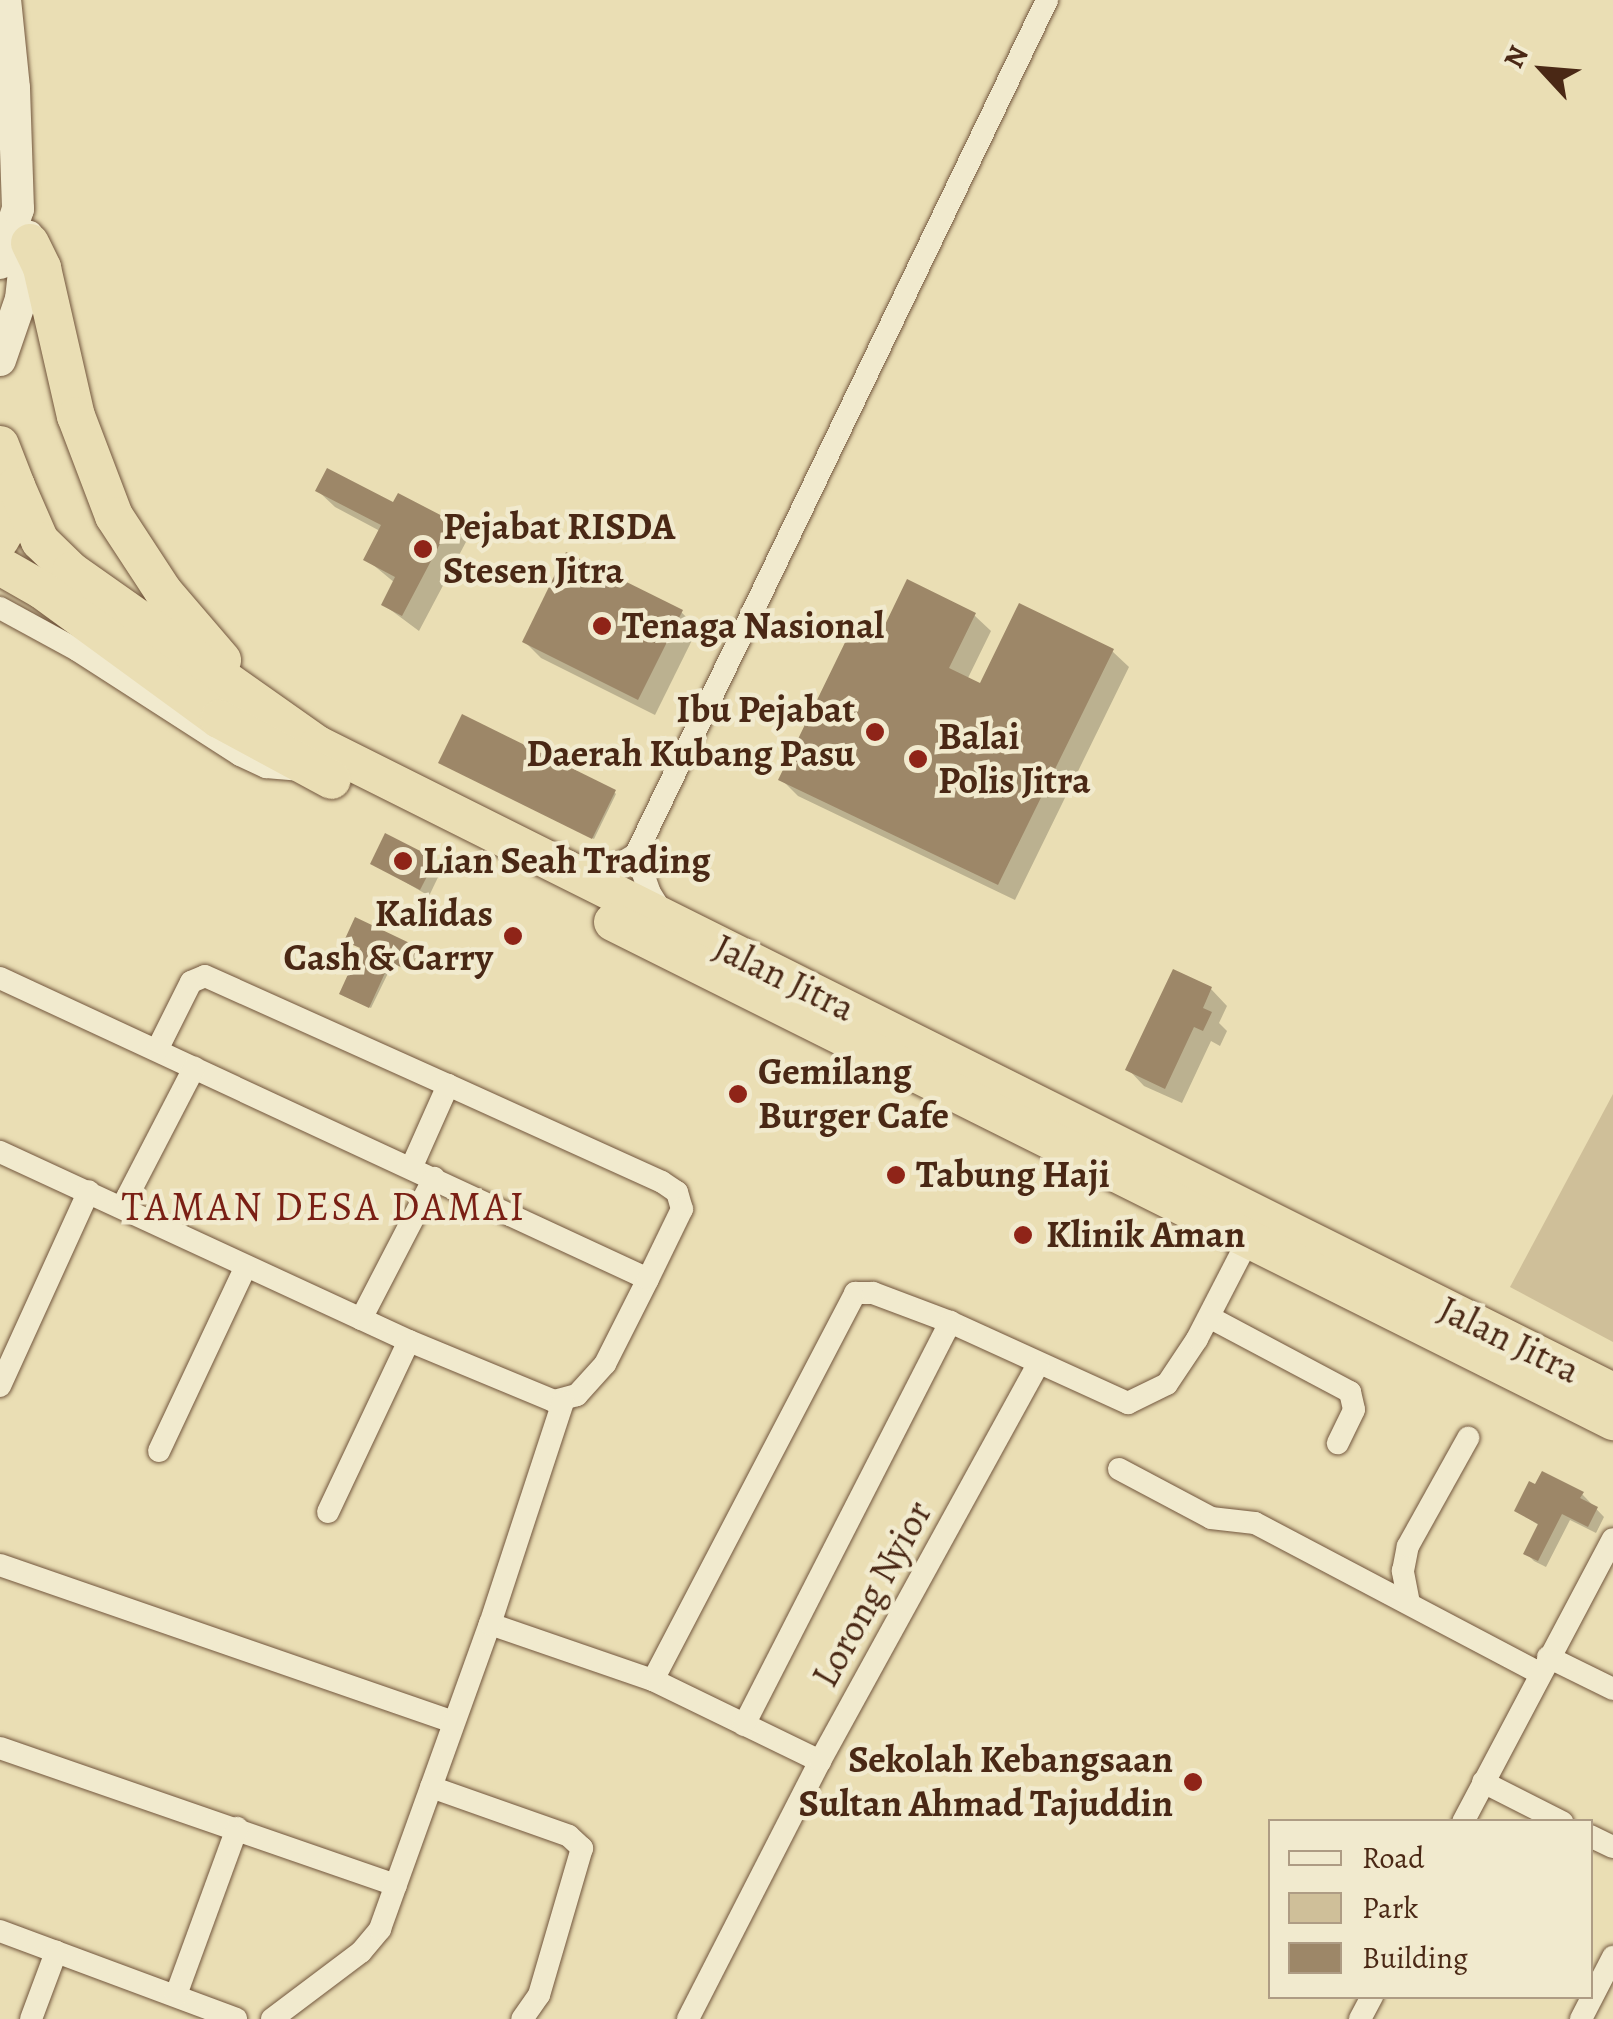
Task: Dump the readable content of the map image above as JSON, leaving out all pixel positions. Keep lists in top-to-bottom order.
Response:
{
  "streets": {
    "highway": ["Jalan Jitra"],
    "street": ["Lorong Nyior"]
  },
  "districts": ["TAMAN DESA DAMAI"],
  "places": [
    "Pejabat RISDA Stesen Jitra",
    "Tenaga Nasional",
    "Ibu Pejabat Daerah Kubang Pasu",
    "Balai Polis Jitra",
    "Lian Seah Trading",
    "Kalidas Cash & Carry",
    "Gemilang Burger Cafe",
    "Tabung Haji",
    "Klinik Aman",
    "Sekolah Kebangsaan Sultan Ahmad Tajuddin"
  ],
  "legend": ["Road", "Park", "Building"],
  "north": "top left"
}
